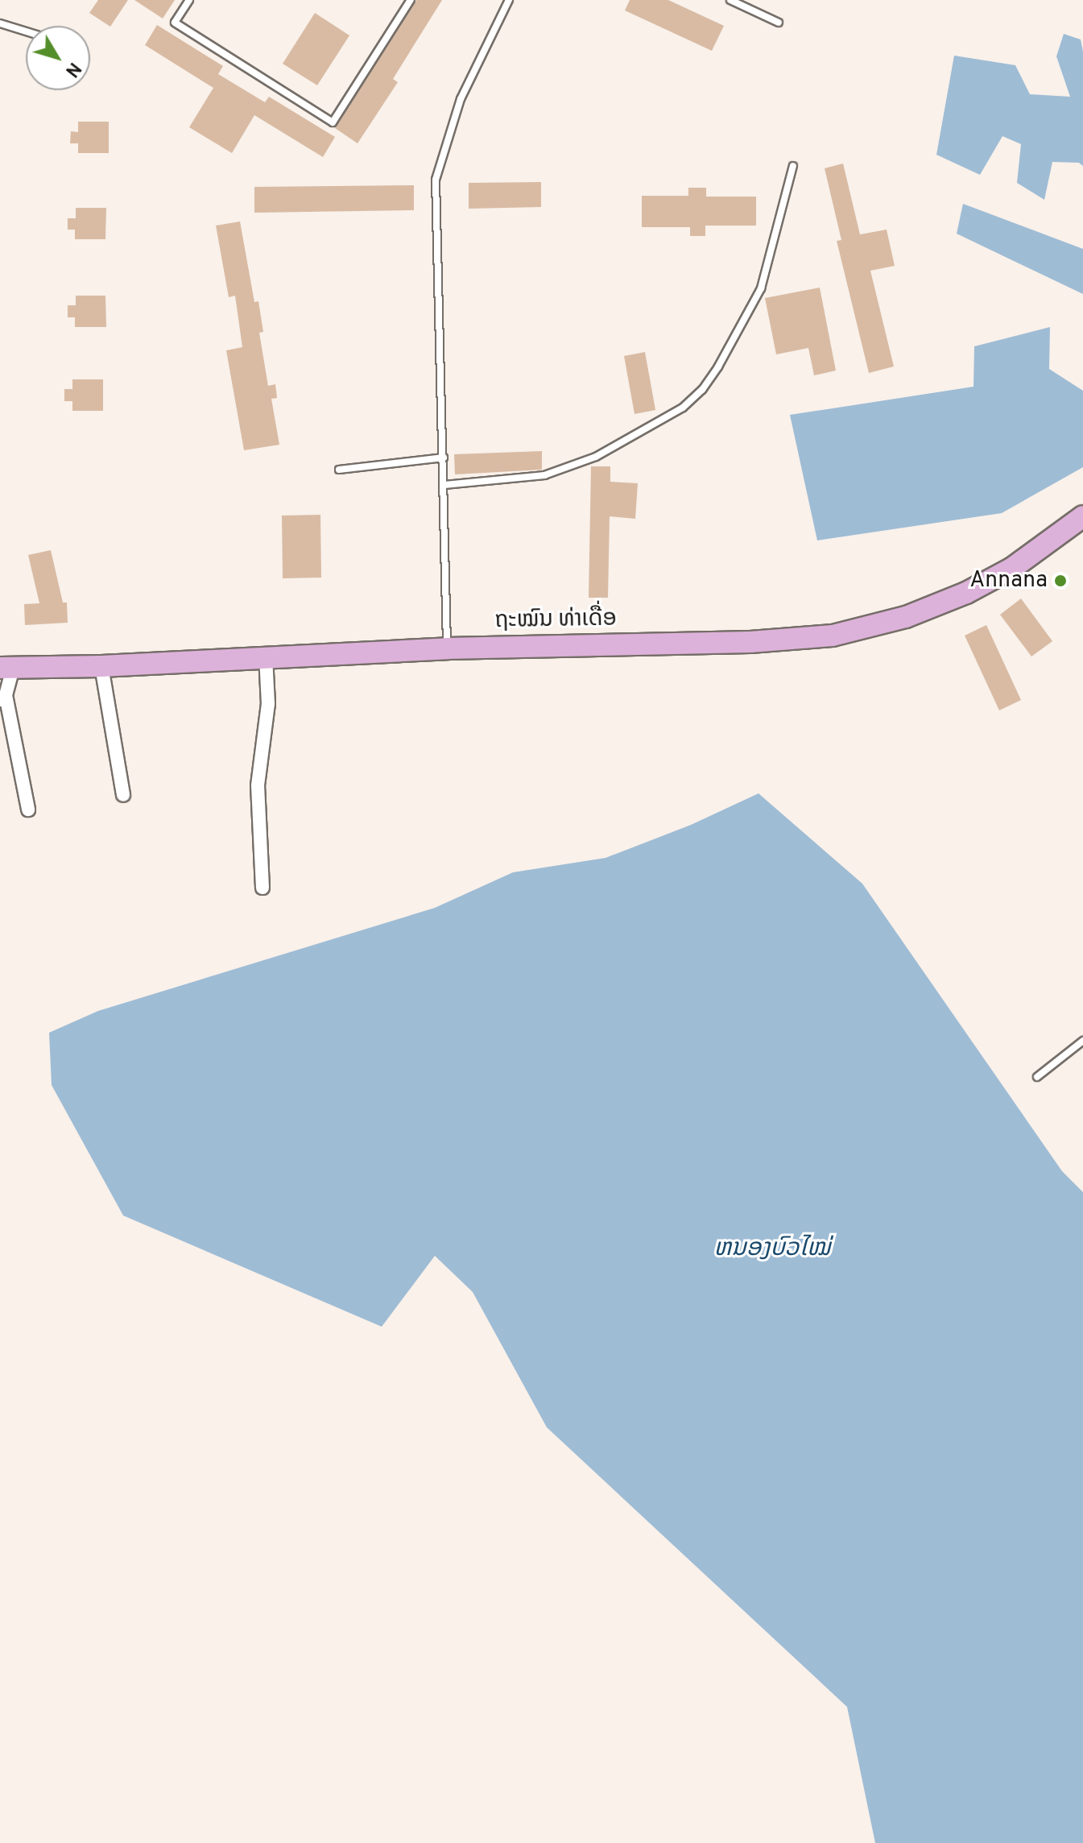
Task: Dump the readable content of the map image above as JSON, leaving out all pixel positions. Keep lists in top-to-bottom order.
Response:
{
  "streets": {
    "main road": ["ຖະໝົນ ທ່າເດື່ອ"]
  },
  "water": ["ຫນອງບົວໄໝ່"],
  "places": ["Annana"],
  "north": "bottom right"
}
